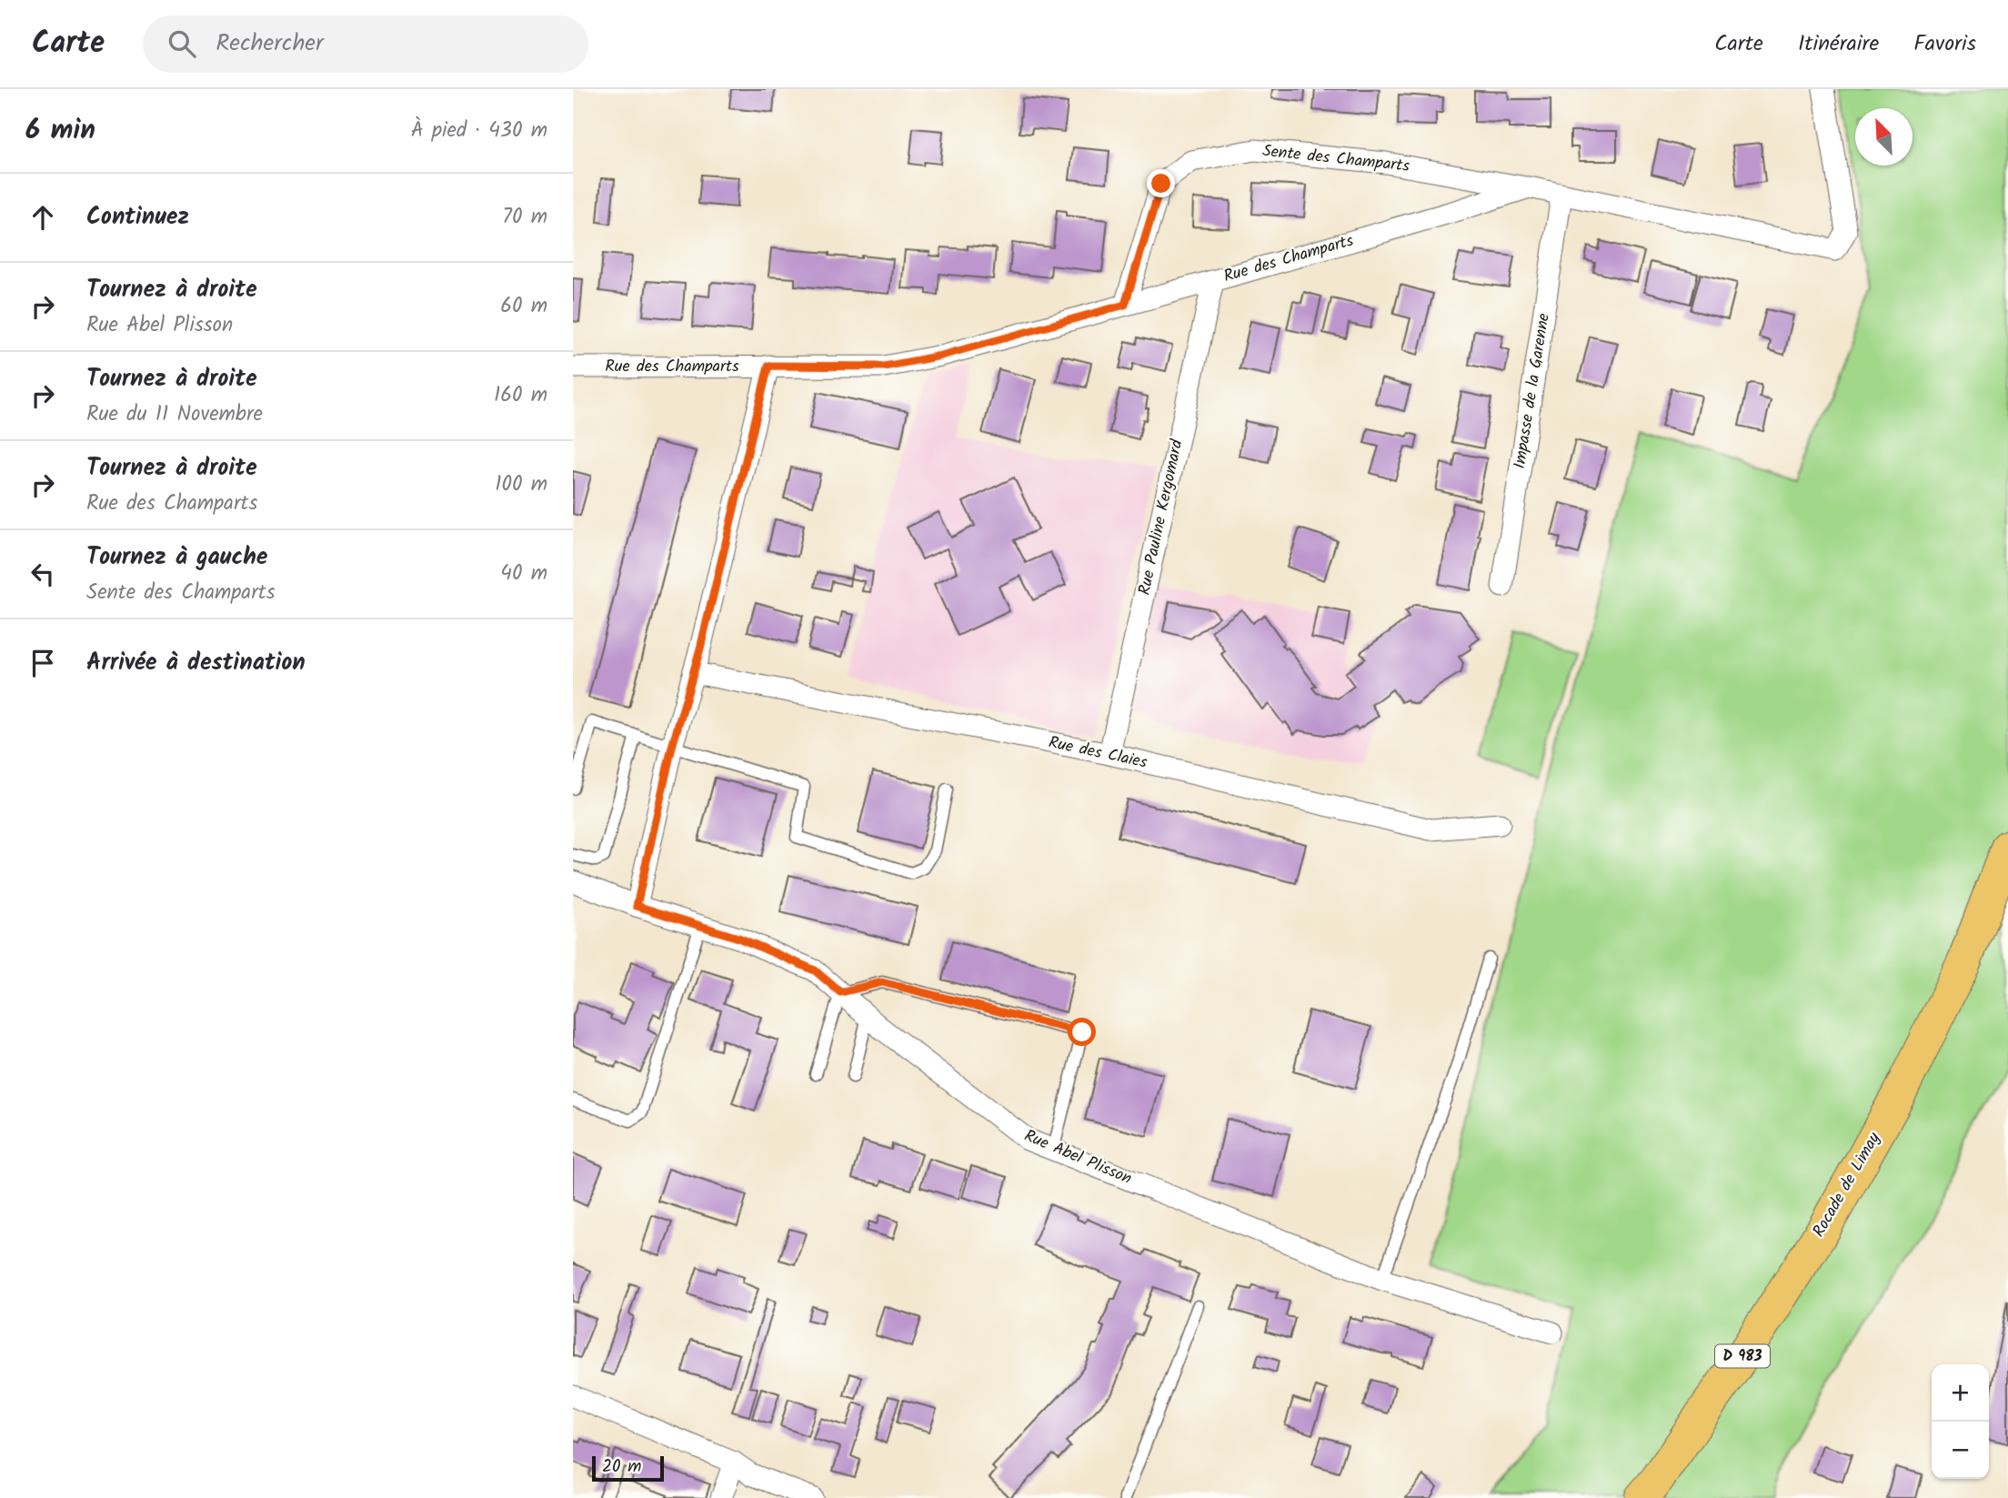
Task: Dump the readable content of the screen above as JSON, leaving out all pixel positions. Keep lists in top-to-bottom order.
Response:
{
  "streets": {
    "main road": ["Rocade de Limay", "D 983"],
    "street": [
      "Sente des Champarts",
      "Rue des Champarts",
      "Impasse de la Garenne",
      "Rue Pauline Kergomard",
      "Rue des Claies",
      "Rue Abel Plisson"
    ]
  },
  "crossings": [
    ["Sente des Champarts", "Rue des Champarts"],
    ["Rue des Champarts", "Rue Pauline Kergomard"],
    ["Rue Pauline Kergomard", "Rue des Claies"]
  ],
  "scale_bar": "20 m",
  "north": "top left",
  "page": {
    "header": "Carte",
    "search": "Rechercher",
    "nav": ["Carte", "Itinéraire", "Favoris"],
    "heading": ["6 min", "À pied · 430 m"],
    "list": [
      ["Continuez", "70 m"],
      ["Tournez à droite", "Rue Abel Plisson", "60 m"],
      ["Tournez à droite", "Rue du 11 Novembre", "160 m"],
      ["Tournez à droite", "Rue des Champarts", "100 m"],
      ["Tournez à gauche", "Sente des Champarts", "40 m"],
      "Arrivée à destination"
    ],
    "map_buttons": ["+", "−"],
    "scale": "20 m"
  }
}
